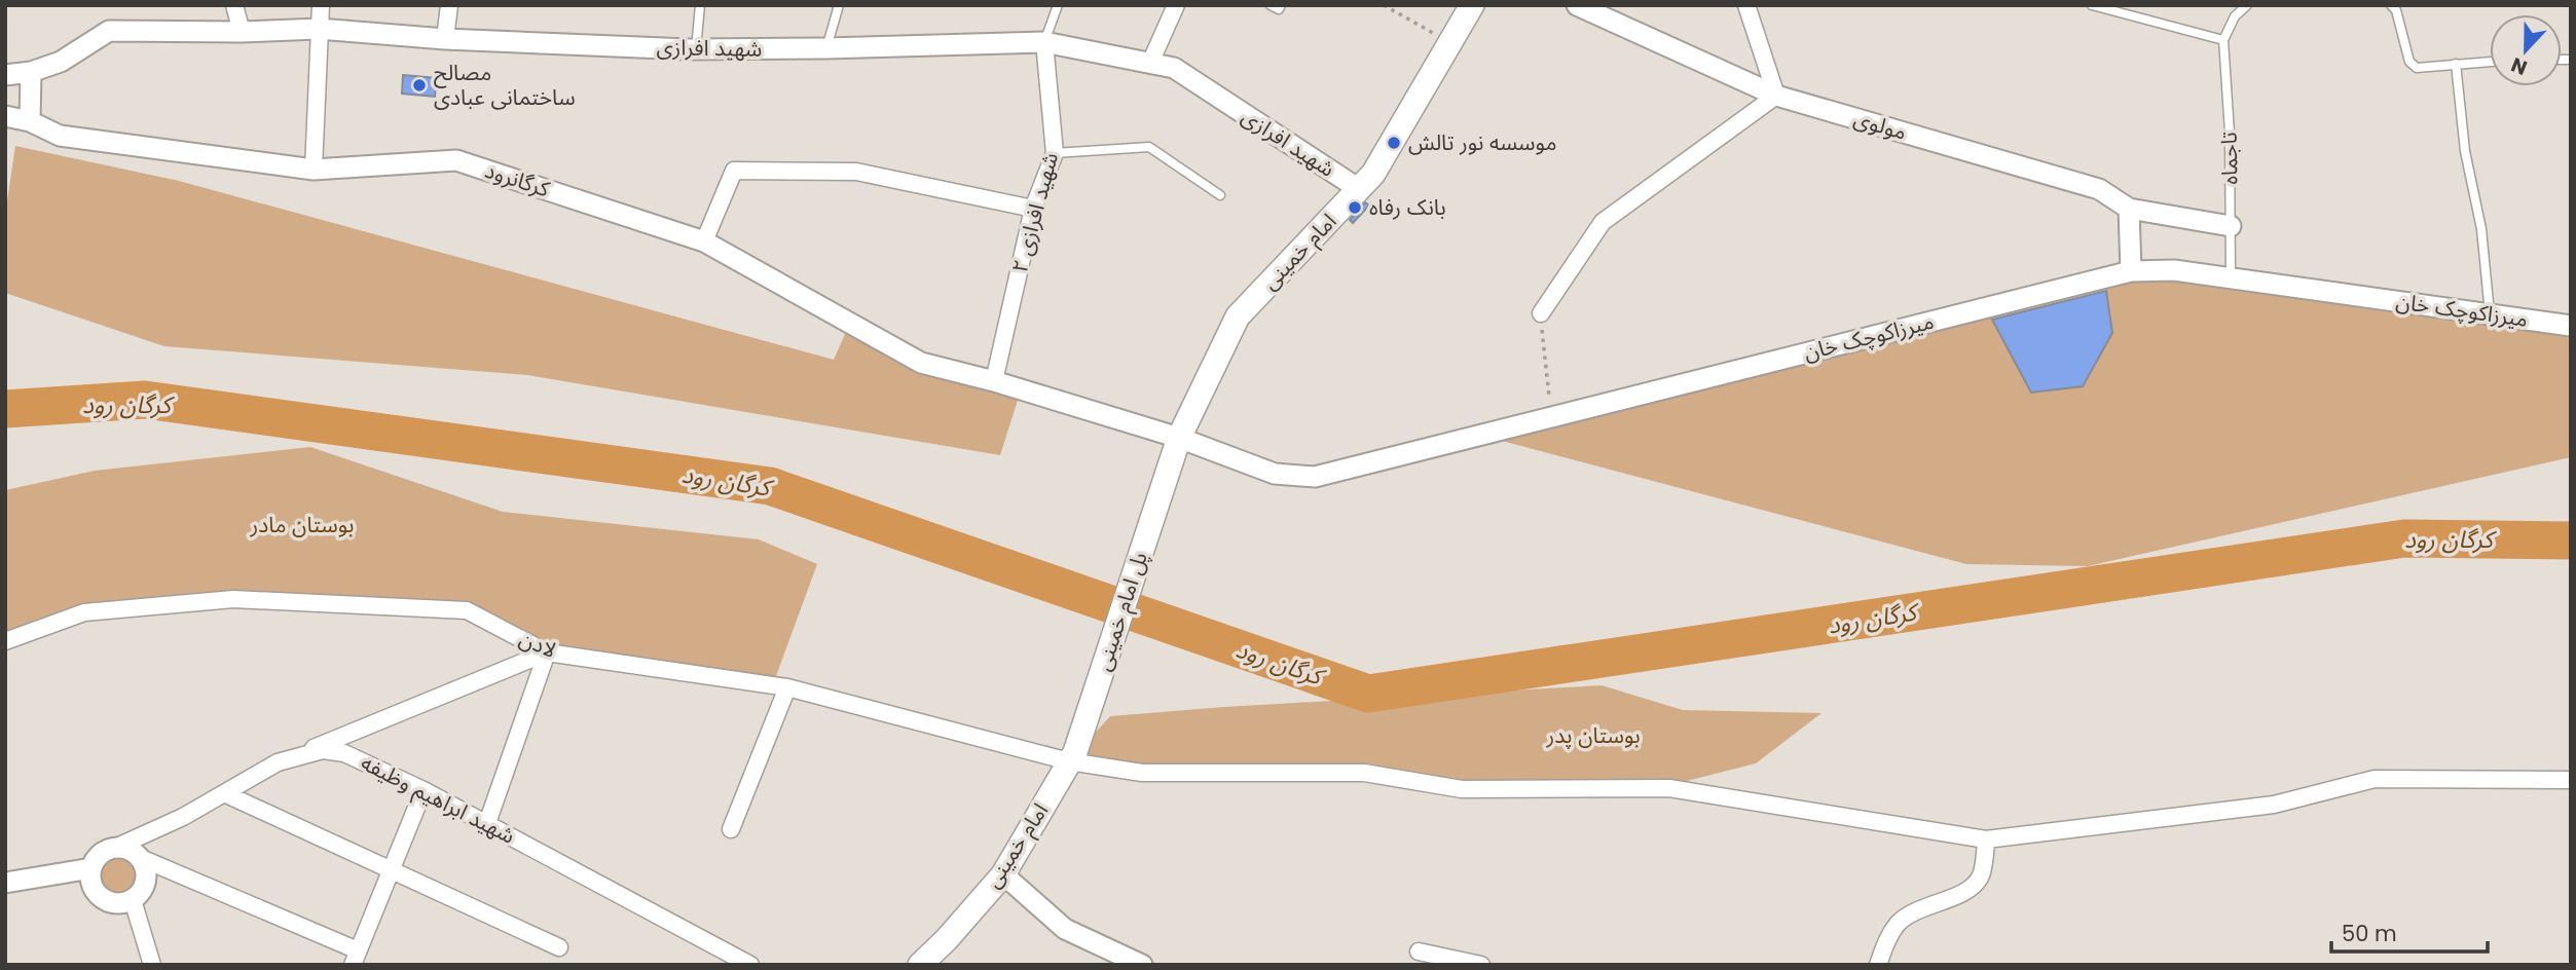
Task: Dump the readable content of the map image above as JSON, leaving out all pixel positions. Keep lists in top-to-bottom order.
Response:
{
  "streets": {
    "main road": ["امام خمینی", "پل امام خمینی"],
    "street": [
      "شهید افرازی",
      "مولوی",
      "کرگانرود",
      "شهید افرازی ۲",
      "میرزاکوچک خان",
      "لادن",
      "شهید ابراهیم وظیفه"
    ],
    "lane": ["تاجماه"]
  },
  "crossings": [
    ["شهید افرازی", "شهید افرازی ۲"],
    ["شهید افرازی", "امام خمینی"],
    ["تاجماه", "میرزاکوچک خان"],
    ["کرگانرود", "شهید افرازی ۲"],
    ["کرگانرود", "امام خمینی"],
    ["کرگانرود", "میرزاکوچک خان"],
    ["امام خمینی", "میرزاکوچک خان"],
    ["امام خمینی", "پل امام خمینی"],
    ["امام خمینی", "لادن"],
    ["پل امام خمینی", "لادن"]
  ],
  "water": ["کرگان رود"],
  "parks": ["بوستان مادر", "بوستان پدر"],
  "places": ["مصالح ساختمانی عبادی", "موسسه نور تالش", "بانک رفاه"],
  "scale_bar": "50 m",
  "north": "bottom"
}
